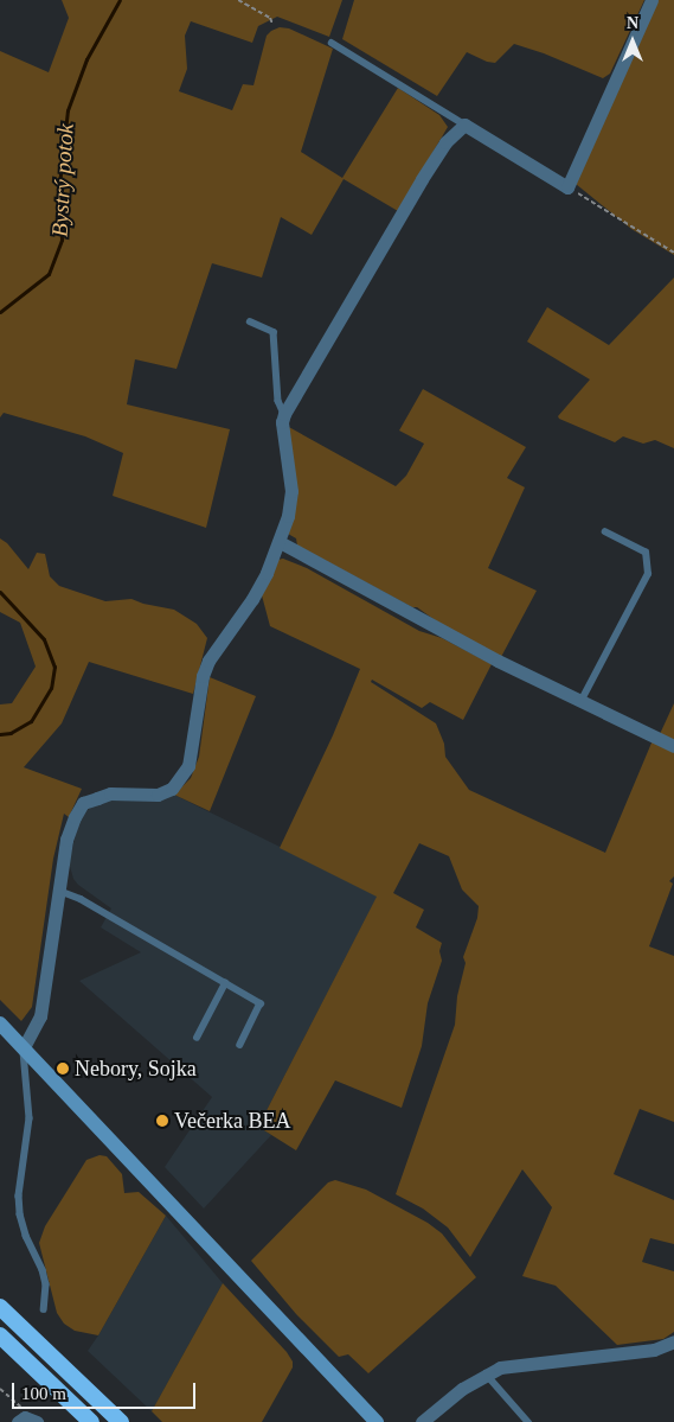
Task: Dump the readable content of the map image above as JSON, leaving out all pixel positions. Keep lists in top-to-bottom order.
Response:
{
  "water": ["Bystrý potok"],
  "places": ["Nebory, Sojka", "Večerka BEA"],
  "scale_bar": "100 m",
  "north": "top"
}
